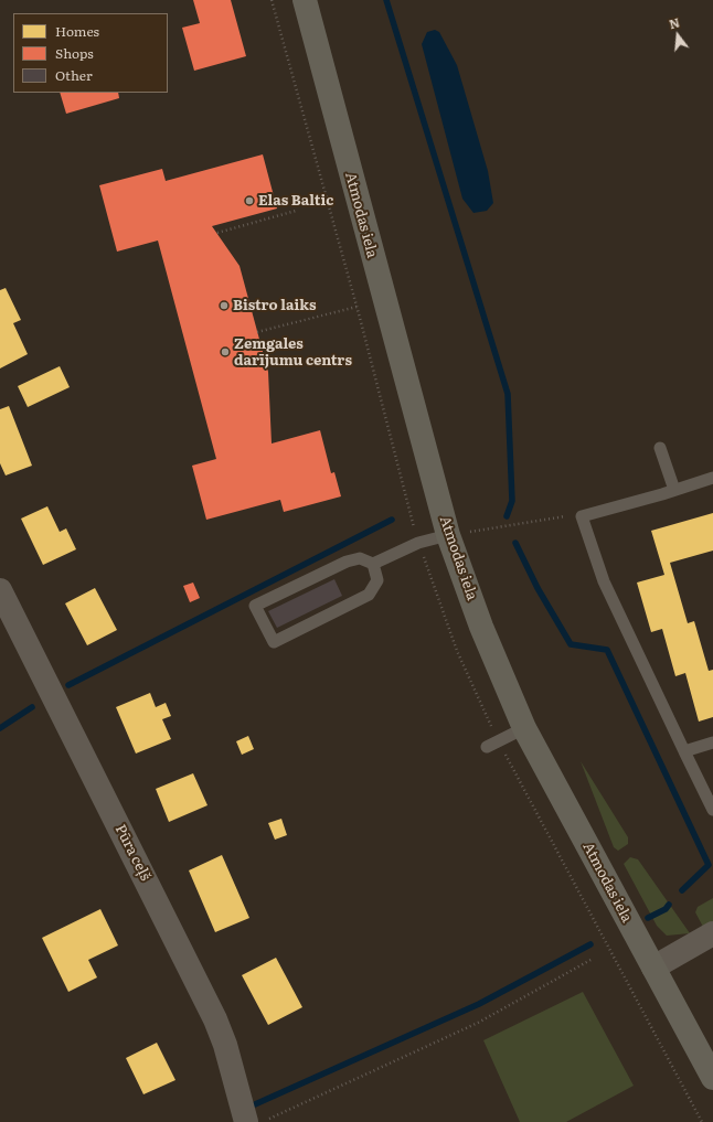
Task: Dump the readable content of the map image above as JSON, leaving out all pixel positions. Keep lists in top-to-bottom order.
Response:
{
  "streets": {
    "main road": ["Atmodas iela"],
    "street": ["Pūra ceļš"]
  },
  "places": ["Elas Baltic", "Bistro laiks", "Zemgales darījumu centrs"],
  "legend": ["Homes", "Shops", "Other"],
  "north": "top"
}
